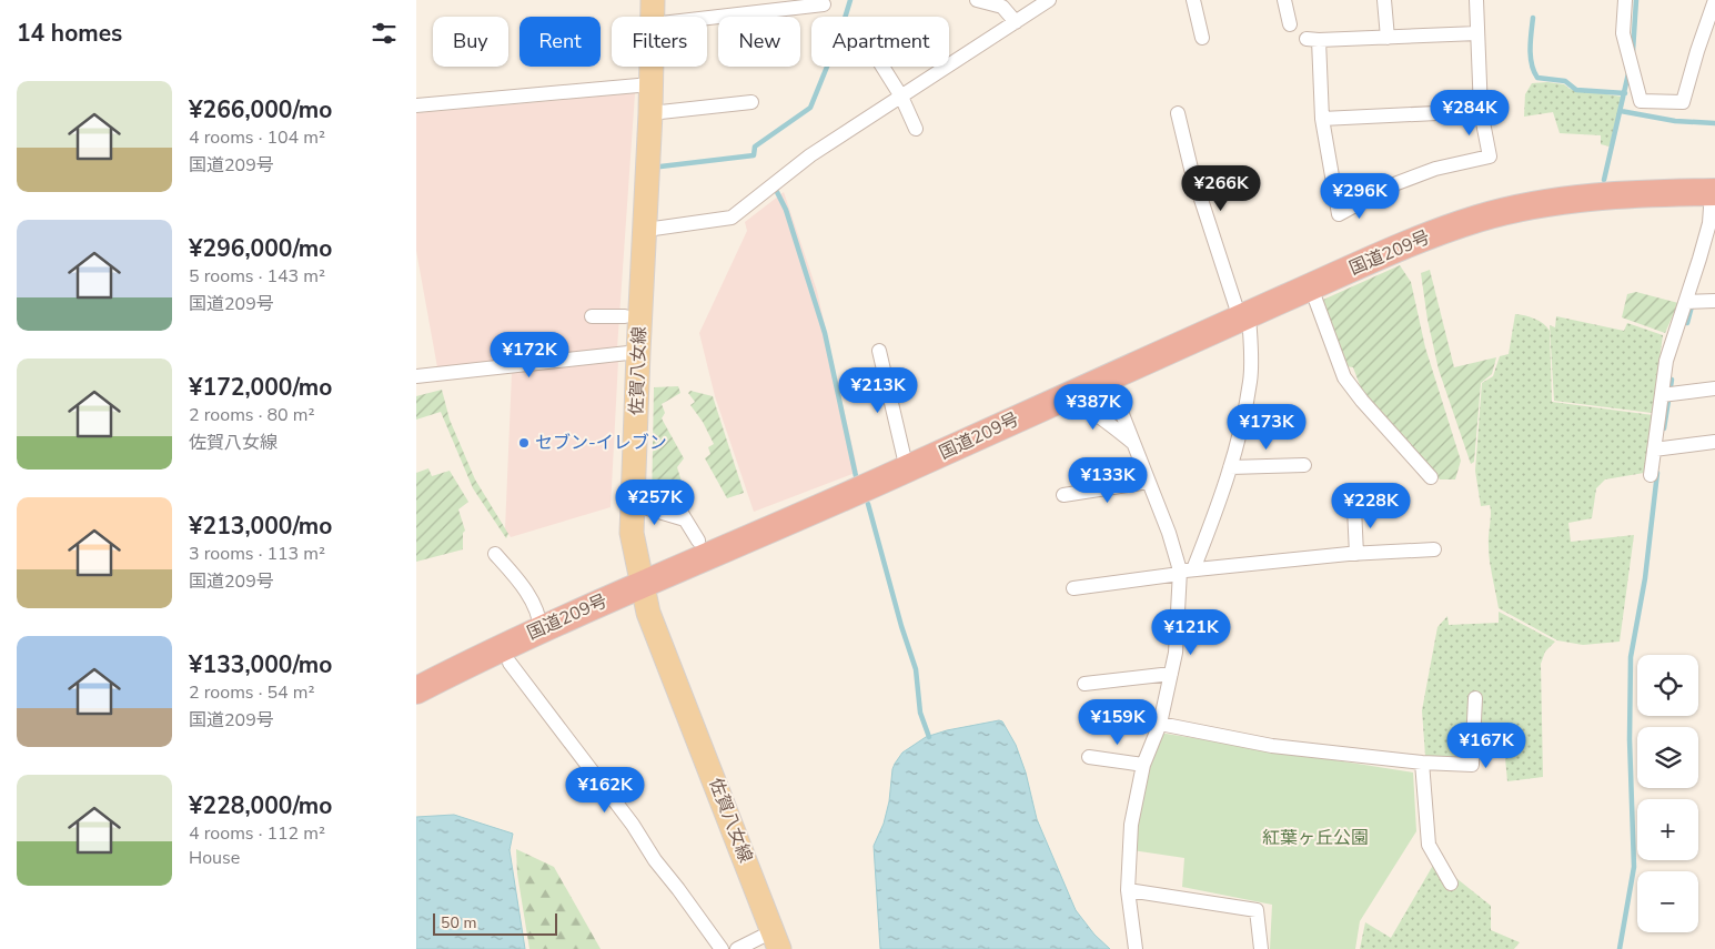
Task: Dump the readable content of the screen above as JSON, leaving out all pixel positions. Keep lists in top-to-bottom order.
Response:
{
  "streets": {
    "highway": ["国道209号"],
    "main road": ["佐賀八女線"]
  },
  "crossings": [
    ["国道209号", "佐賀八女線"]
  ],
  "parks": ["紅葉ヶ丘公園"],
  "places": ["セブン-イレブン"],
  "scale_bar": "50 m",
  "page": {
    "heading": "14 homes",
    "chip": [
      "Buy",
      "Rent",
      "Filters",
      "New",
      "Apartment"
    ],
    "list": [
      {
        "name": "¥266,000/mo",
        "note": "4 rooms · 104 m² · 国道209号"
      },
      {
        "name": "¥296,000/mo",
        "note": "5 rooms · 143 m² · 国道209号"
      },
      {
        "name": "¥172,000/mo",
        "note": "2 rooms · 80 m² · 佐賀八女線"
      },
      {
        "name": "¥213,000/mo",
        "note": "3 rooms · 113 m² · 国道209号"
      },
      {
        "name": "¥133,000/mo",
        "note": "2 rooms · 54 m² · 国道209号"
      },
      {
        "name": "¥228,000/mo",
        "note": "4 rooms · 112 m² · House"
      }
    ],
    "price": [
      "¥284K",
      "¥266K",
      "¥296K",
      "¥172K",
      "¥213K",
      "¥387K",
      "¥173K",
      "¥133K",
      "¥257K",
      "¥228K",
      "¥121K",
      "¥159K",
      "¥167K",
      "¥162K"
    ],
    "map_buttons": ["+", "−"],
    "scale": "50 m"
  }
}
